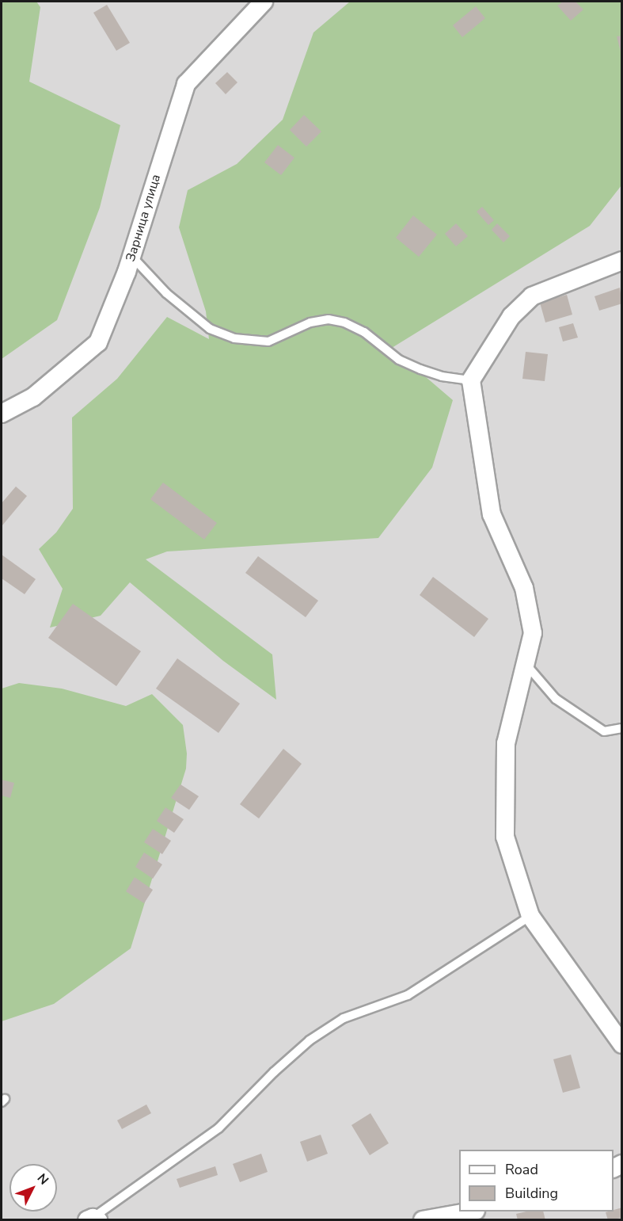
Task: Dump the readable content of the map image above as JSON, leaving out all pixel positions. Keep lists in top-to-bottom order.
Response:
{
  "streets": {
    "street": ["Зарница улица"]
  },
  "legend": ["Road", "Building"],
  "north": "top right"
}
